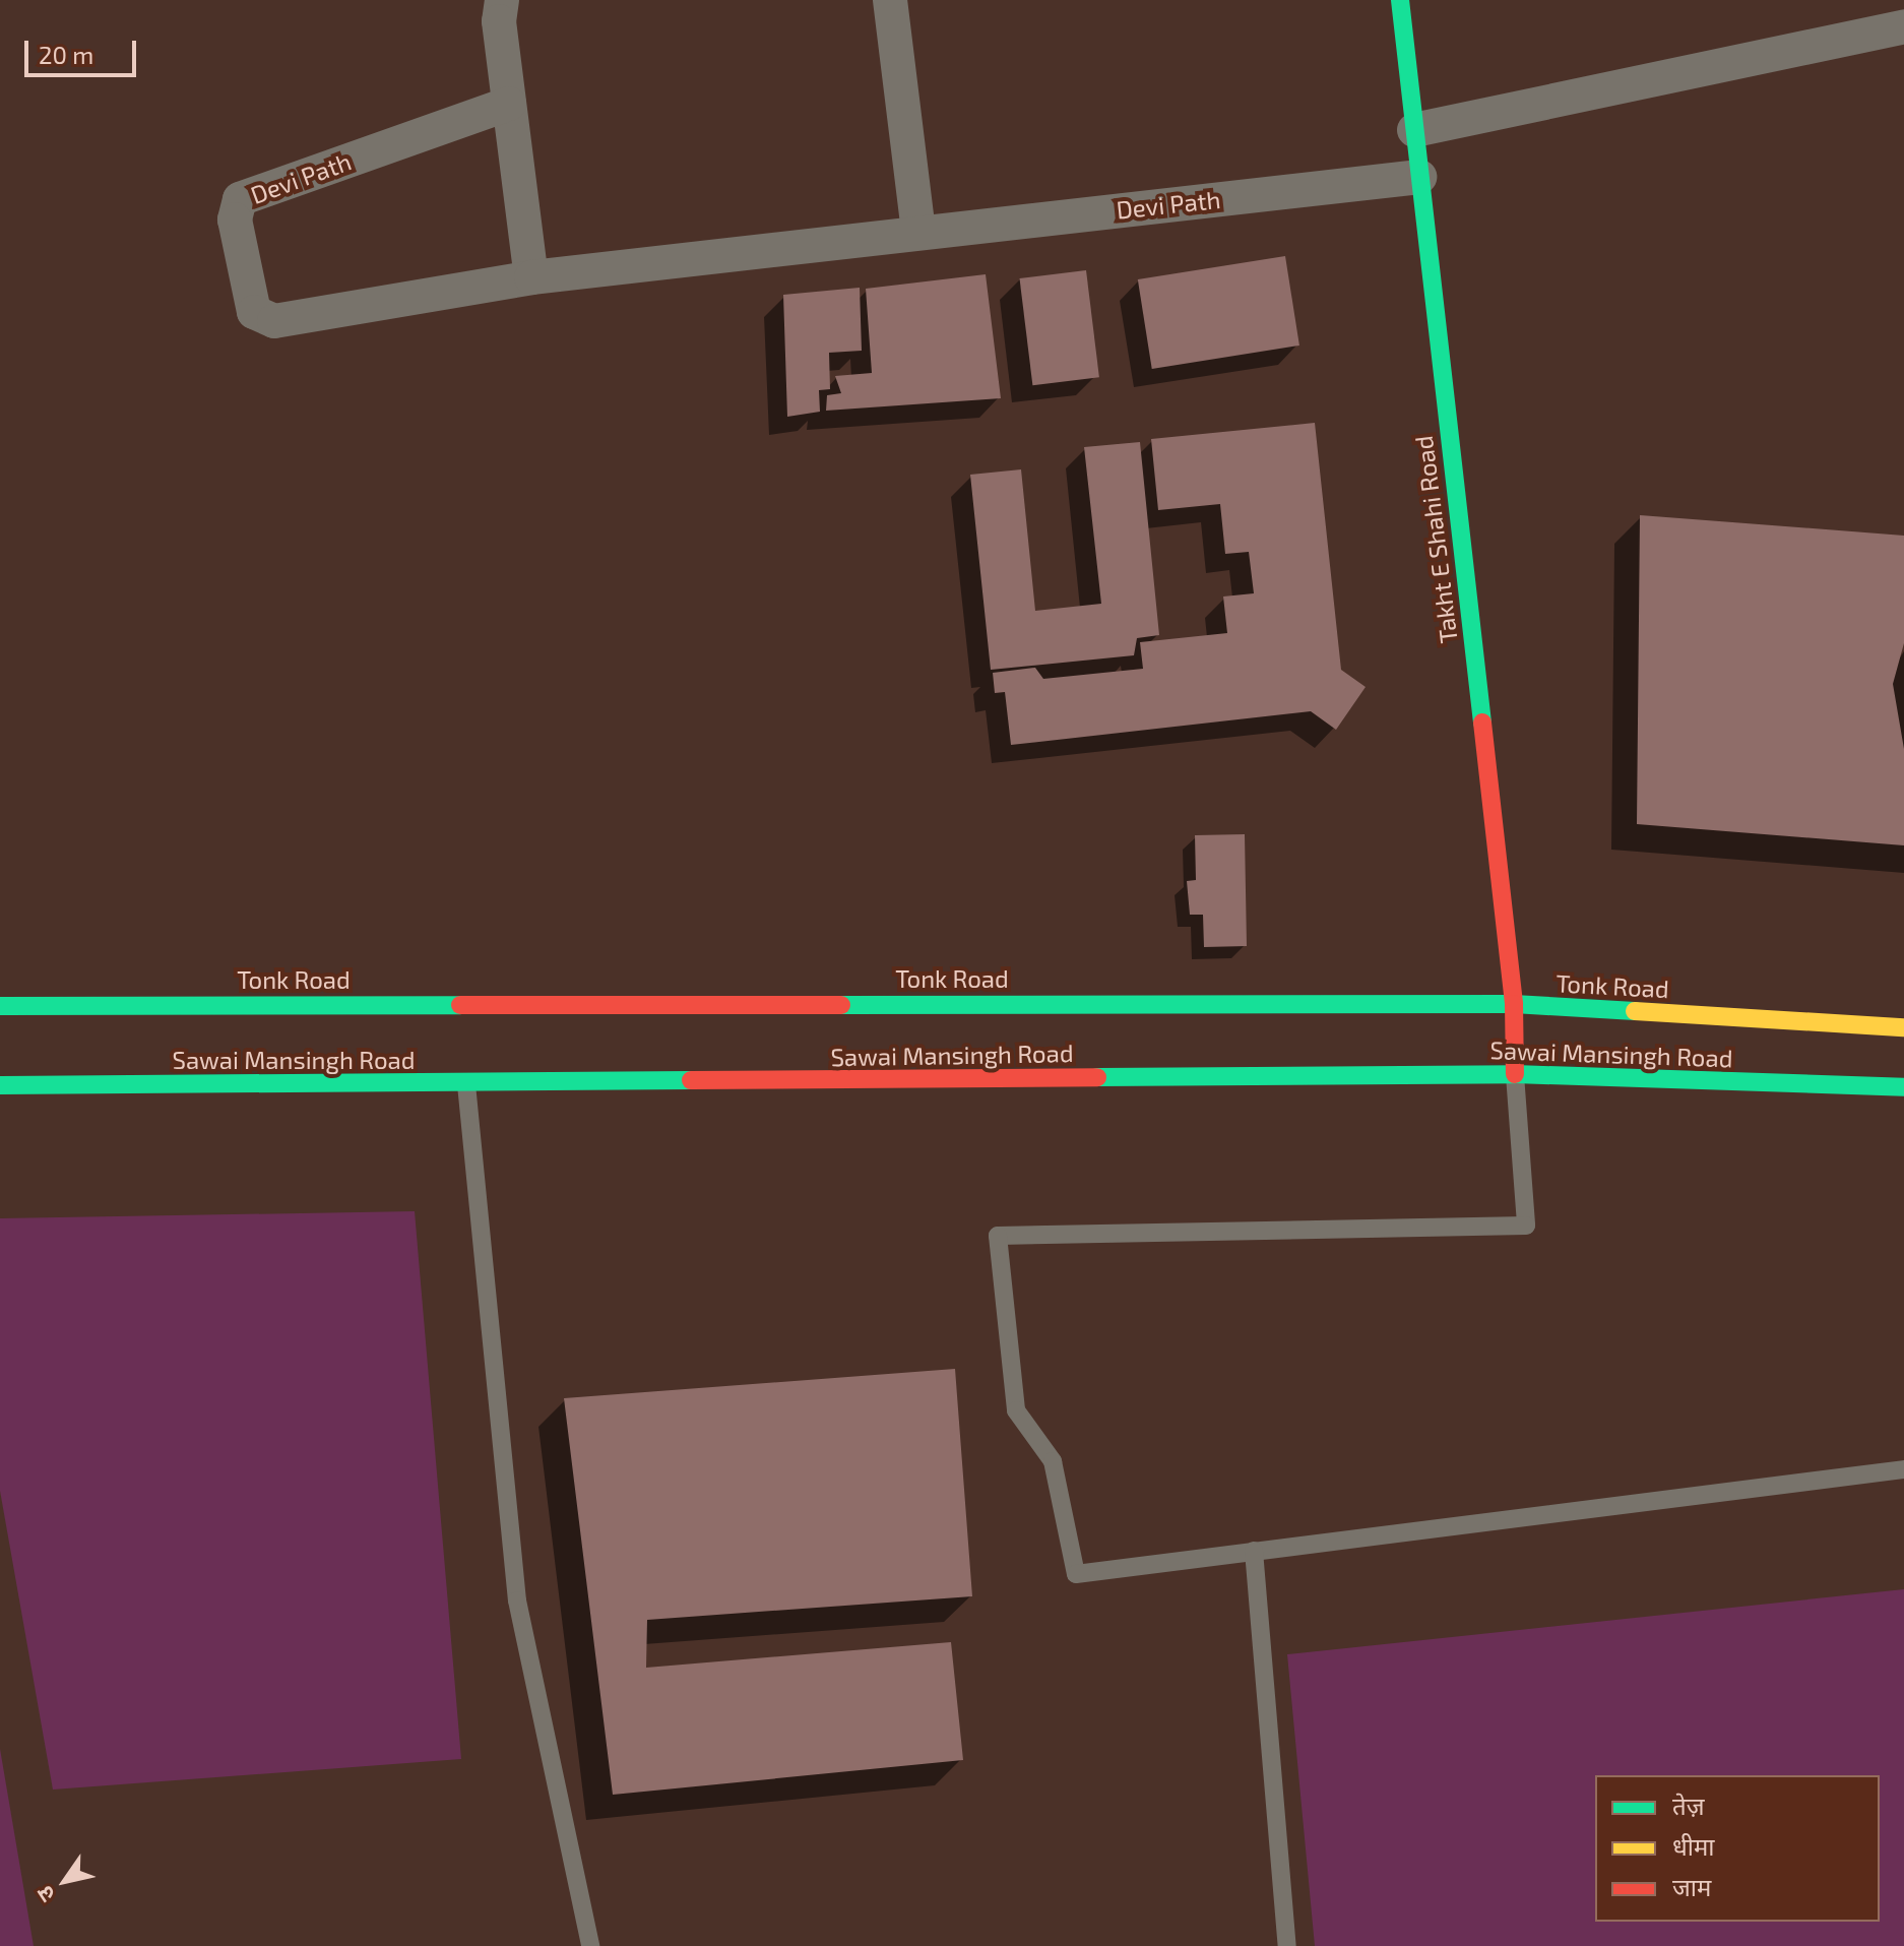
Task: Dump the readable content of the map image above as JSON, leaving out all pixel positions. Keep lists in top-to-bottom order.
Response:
{
  "streets": {
    "main road": ["Takht E Shahi Road", "Tonk Road", "Sawai Mansingh Road"],
    "street": ["Devi Path"]
  },
  "crossings": [
    ["Devi Path", "Takht E Shahi Road"],
    ["Takht E Shahi Road", "Tonk Road"],
    ["Takht E Shahi Road", "Sawai Mansingh Road"]
  ],
  "legend": ["तेज़", "धीमा", "जाम"],
  "scale_bar": "20 m",
  "north": "bottom left"
}
